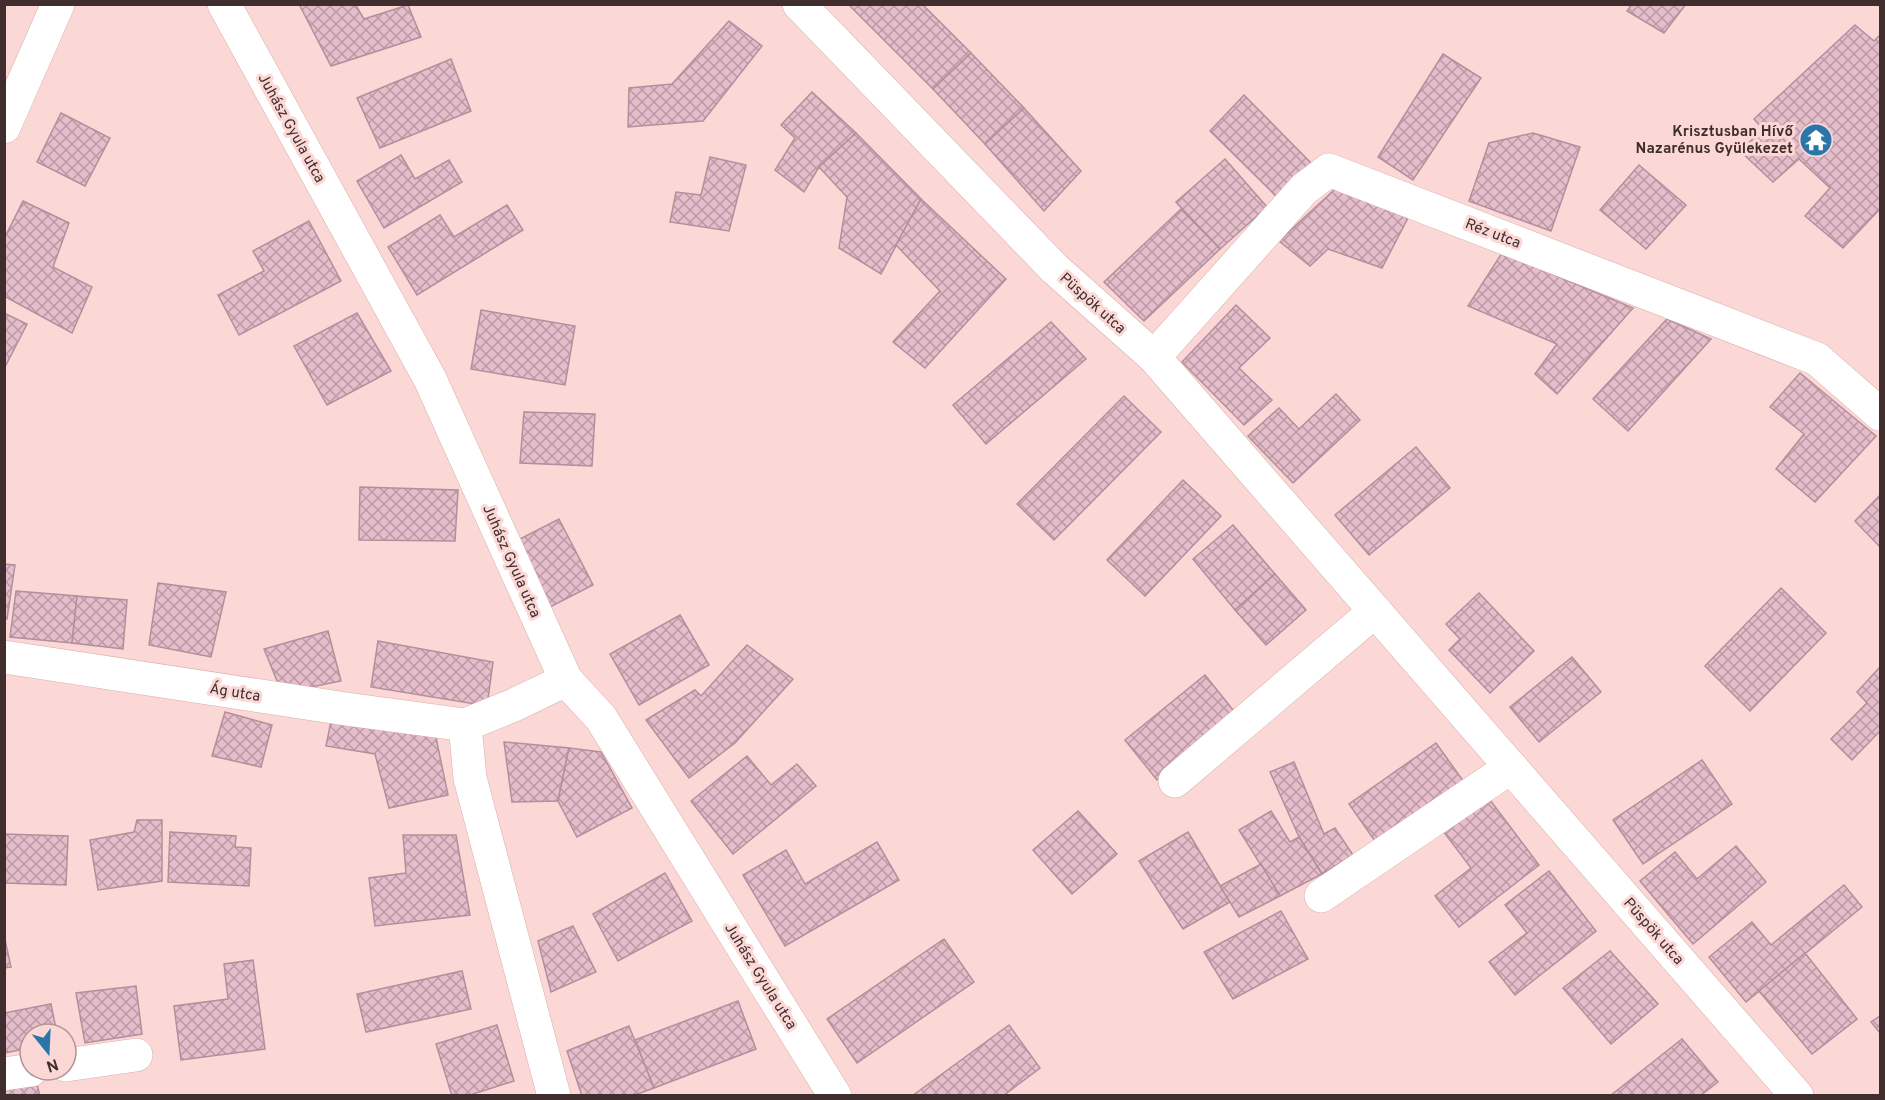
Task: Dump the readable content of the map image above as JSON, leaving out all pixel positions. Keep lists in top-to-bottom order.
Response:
{
  "streets": {
    "street": [
      "Juhász Gyula utca",
      "Réz utca",
      "Püspök utca",
      "Ág utca"
    ]
  },
  "crossings": [
    ["Juhász Gyula utca", "Ág utca"],
    ["Réz utca", "Püspök utca"]
  ],
  "places": {
    "temple": ["Krisztusban Hívő Nazarénus Gyülekezet"]
  },
  "north": "bottom"
}
